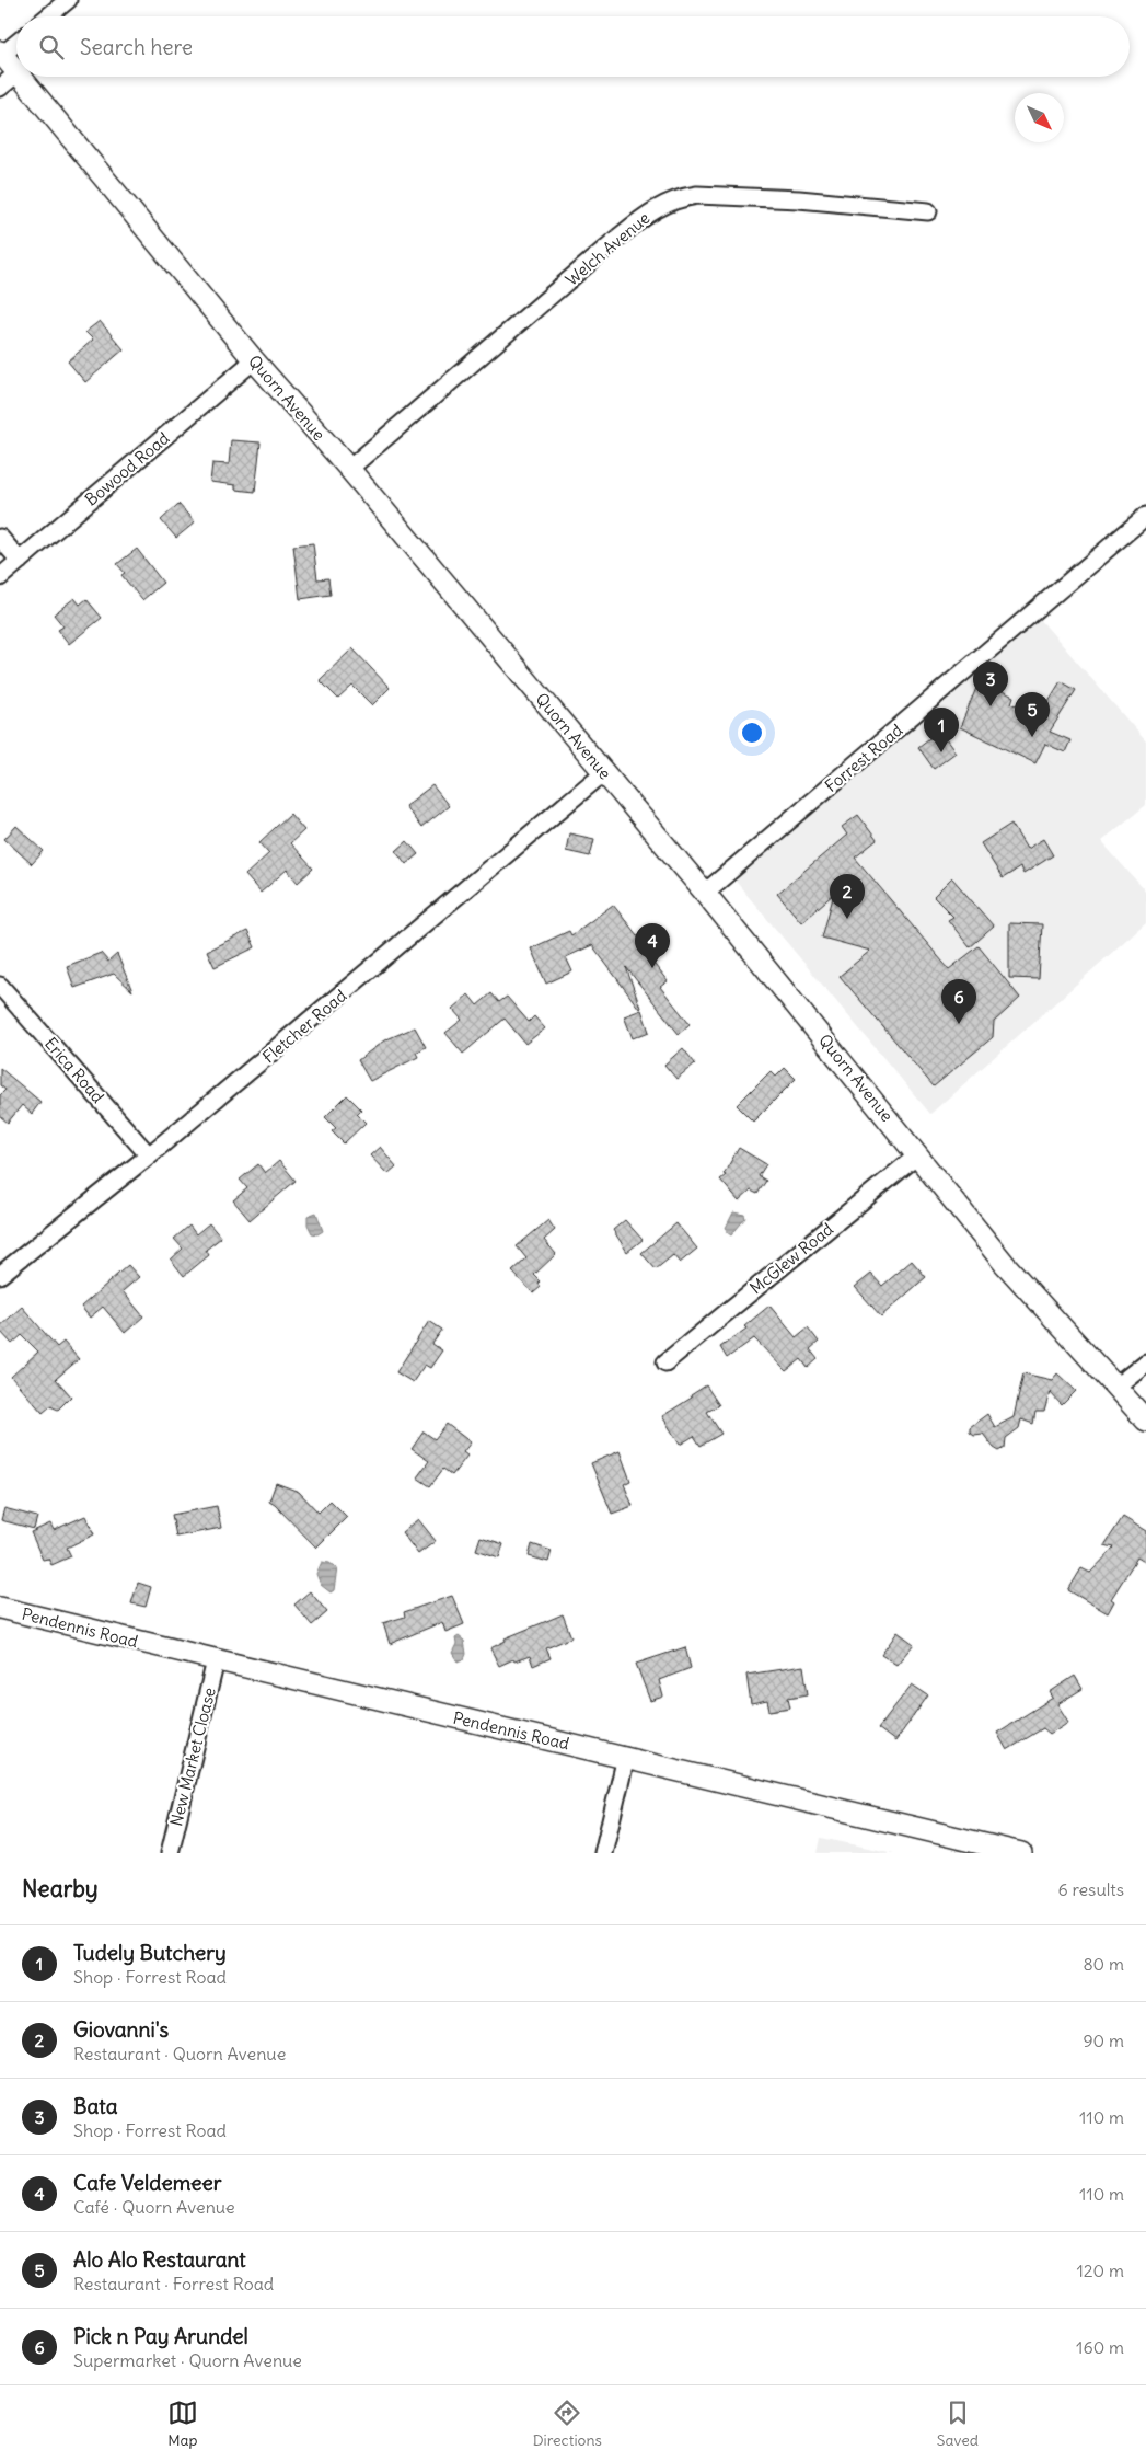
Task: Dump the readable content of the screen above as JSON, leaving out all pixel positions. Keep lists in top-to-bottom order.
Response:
{
  "streets": {
    "street": [
      "Welch Avenue",
      "Quorn Avenue",
      "Bowood Road",
      "Forrest Road",
      "Fletcher Road",
      "Erica Road",
      "McGlew Road",
      "Pendennis Road",
      "New Market Cloase"
    ]
  },
  "crossings": [
    ["Welch Avenue", "Quorn Avenue"],
    ["Quorn Avenue", "Bowood Road"],
    ["Quorn Avenue", "Forrest Road"],
    ["Quorn Avenue", "Fletcher Road"],
    ["Quorn Avenue", "McGlew Road"],
    ["Fletcher Road", "Erica Road"],
    ["Pendennis Road", "New Market Cloase"]
  ],
  "north": "bottom right",
  "page": {
    "search": "Search here",
    "pins": [
      "3",
      "5",
      "1",
      "2",
      "4",
      "6"
    ],
    "heading": ["Nearby", "6 results"],
    "list": [
      {
        "mark": "1",
        "name": "Tudely Butchery",
        "note": "Shop · Forrest Road",
        "value": "80 m"
      },
      {
        "mark": "2",
        "name": "Giovanni's",
        "note": "Restaurant · Quorn Avenue",
        "value": "90 m"
      },
      {
        "mark": "3",
        "name": "Bata",
        "note": "Shop · Forrest Road",
        "value": "110 m"
      },
      {
        "mark": "4",
        "name": "Cafe Veldemeer",
        "note": "Café · Quorn Avenue",
        "value": "110 m"
      },
      {
        "mark": "5",
        "name": "Alo Alo Restaurant",
        "note": "Restaurant · Forrest Road",
        "value": "120 m"
      },
      {
        "mark": "6",
        "name": "Pick n Pay Arundel",
        "note": "Supermarket · Quorn Avenue",
        "value": "160 m"
      }
    ],
    "nav": ["Map", "Directions", "Saved"]
  }
}
